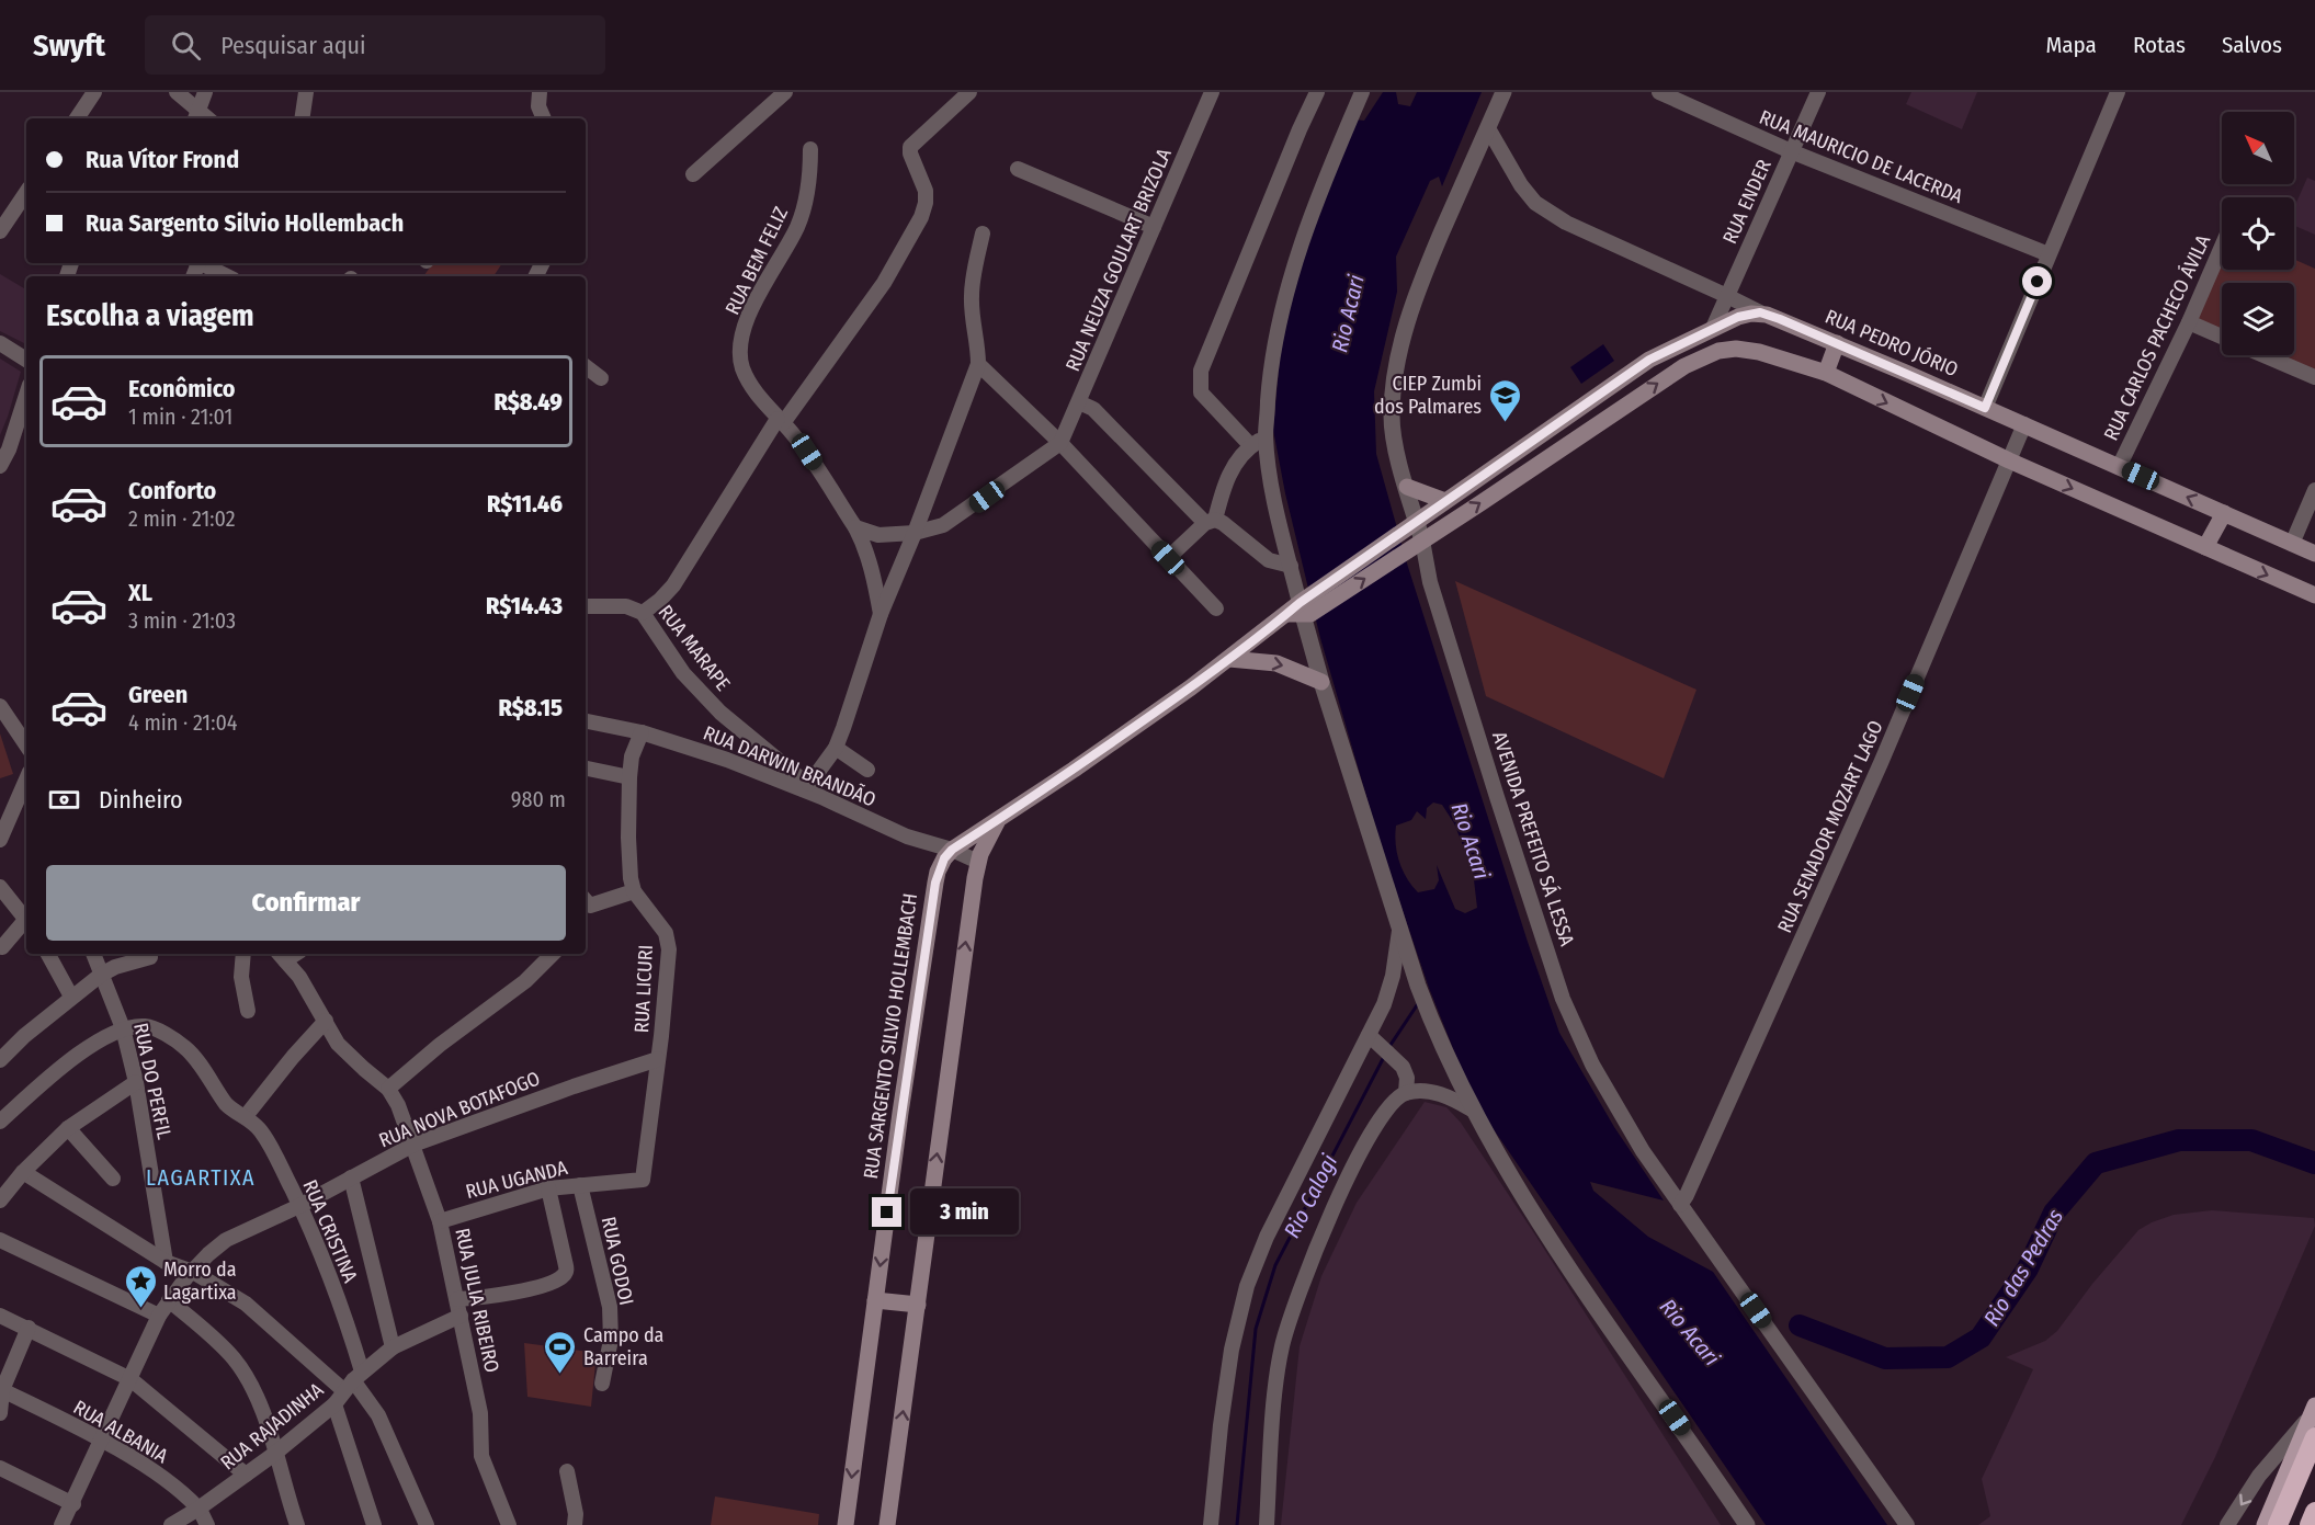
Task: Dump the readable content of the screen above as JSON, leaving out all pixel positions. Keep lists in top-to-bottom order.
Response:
{
  "streets": {
    "main road": ["RUA PEDRO JÓRIO", "RUA SARGENTO SILVIO HOLLEMBACH"],
    "street": [
      "RUA MAURICIO DE LACERDA",
      "RUA ENDER",
      "RUA NEUZA GOULART BRIZOLA",
      "RUA BEM FELIZ",
      "RUA CARLOS PACHECO ÁVILA",
      "RUA MARAPE",
      "RUA DARWIN BRANDÃO",
      "RUA SENADOR MOZART LAGO",
      "AVENIDA PREFEITO SÁ LESSA",
      "RUA LICURI",
      "RUA DO PERFIL",
      "RUA NOVA BOTAFOGO",
      "RUA UGANDA",
      "RUA CRISTINA",
      "RUA GODOI",
      "RUA JULIA RIBEIRO",
      "RUA RAJADINHA",
      "RUA ALBANIA"
    ]
  },
  "crossings": [
    ["RUA MAURICIO DE LACERDA", "RUA ENDER"],
    ["RUA ENDER", "RUA PEDRO JÓRIO"],
    ["RUA ENDER", "RUA SARGENTO SILVIO HOLLEMBACH"],
    ["RUA CARLOS PACHECO ÁVILA", "RUA PEDRO JÓRIO"],
    ["RUA PEDRO JÓRIO", "RUA SENADOR MOZART LAGO"],
    ["RUA PEDRO JÓRIO", "AVENIDA PREFEITO SÁ LESSA"],
    ["RUA PEDRO JÓRIO", "RUA SARGENTO SILVIO HOLLEMBACH"],
    ["RUA MARAPE", "RUA DARWIN BRANDÃO"],
    ["RUA DARWIN BRANDÃO", "RUA LICURI"],
    ["RUA DARWIN BRANDÃO", "RUA SARGENTO SILVIO HOLLEMBACH"],
    ["RUA SENADOR MOZART LAGO", "AVENIDA PREFEITO SÁ LESSA"],
    ["AVENIDA PREFEITO SÁ LESSA", "RUA SARGENTO SILVIO HOLLEMBACH"],
    ["RUA LICURI", "RUA NOVA BOTAFOGO"],
    ["RUA LICURI", "RUA UGANDA"],
    ["RUA DO PERFIL", "RUA CRISTINA"],
    ["RUA NOVA BOTAFOGO", "RUA CRISTINA"],
    ["RUA NOVA BOTAFOGO", "RUA JULIA RIBEIRO"],
    ["RUA NOVA BOTAFOGO", "RUA ALBANIA"],
    ["RUA UGANDA", "RUA GODOI"],
    ["RUA UGANDA", "RUA JULIA RIBEIRO"],
    ["RUA CRISTINA", "RUA RAJADINHA"],
    ["RUA JULIA RIBEIRO", "RUA RAJADINHA"],
    ["RUA RAJADINHA", "RUA ALBANIA"]
  ],
  "districts": ["LAGARTIXA"],
  "water": ["Rio Acari", "Rio Calogi", "Rio das Pedras"],
  "places": {
    "school or university": ["CIEP Zumbi dos Palmares"],
    "place": ["Morro da Lagartixa"],
    "sports": ["Campo da Barreira"]
  },
  "north": "top left",
  "page": {
    "header": "Swyft",
    "search": "Pesquisar aqui",
    "nav": ["Mapa", "Rotas", "Salvos"],
    "banner": ["Rua Vítor Frond", "Rua Sargento Silvio Hollembach"],
    "heading": "Escolha a viagem",
    "list": [
      {
        "name": "Econômico",
        "note": "1 min · 21:01",
        "value": "R$8.49"
      },
      {
        "name": "Conforto",
        "note": "2 min · 21:02",
        "value": "R$11.46"
      },
      {
        "name": "XL",
        "note": "3 min · 21:03",
        "value": "R$14.43"
      },
      {
        "name": "Green",
        "note": "4 min · 21:04",
        "value": "R$8.15"
      }
    ],
    "pay": ["Dinheiro", "980 m"],
    "buttons": "Confirmar",
    "bubble": "3 min"
  }
}
